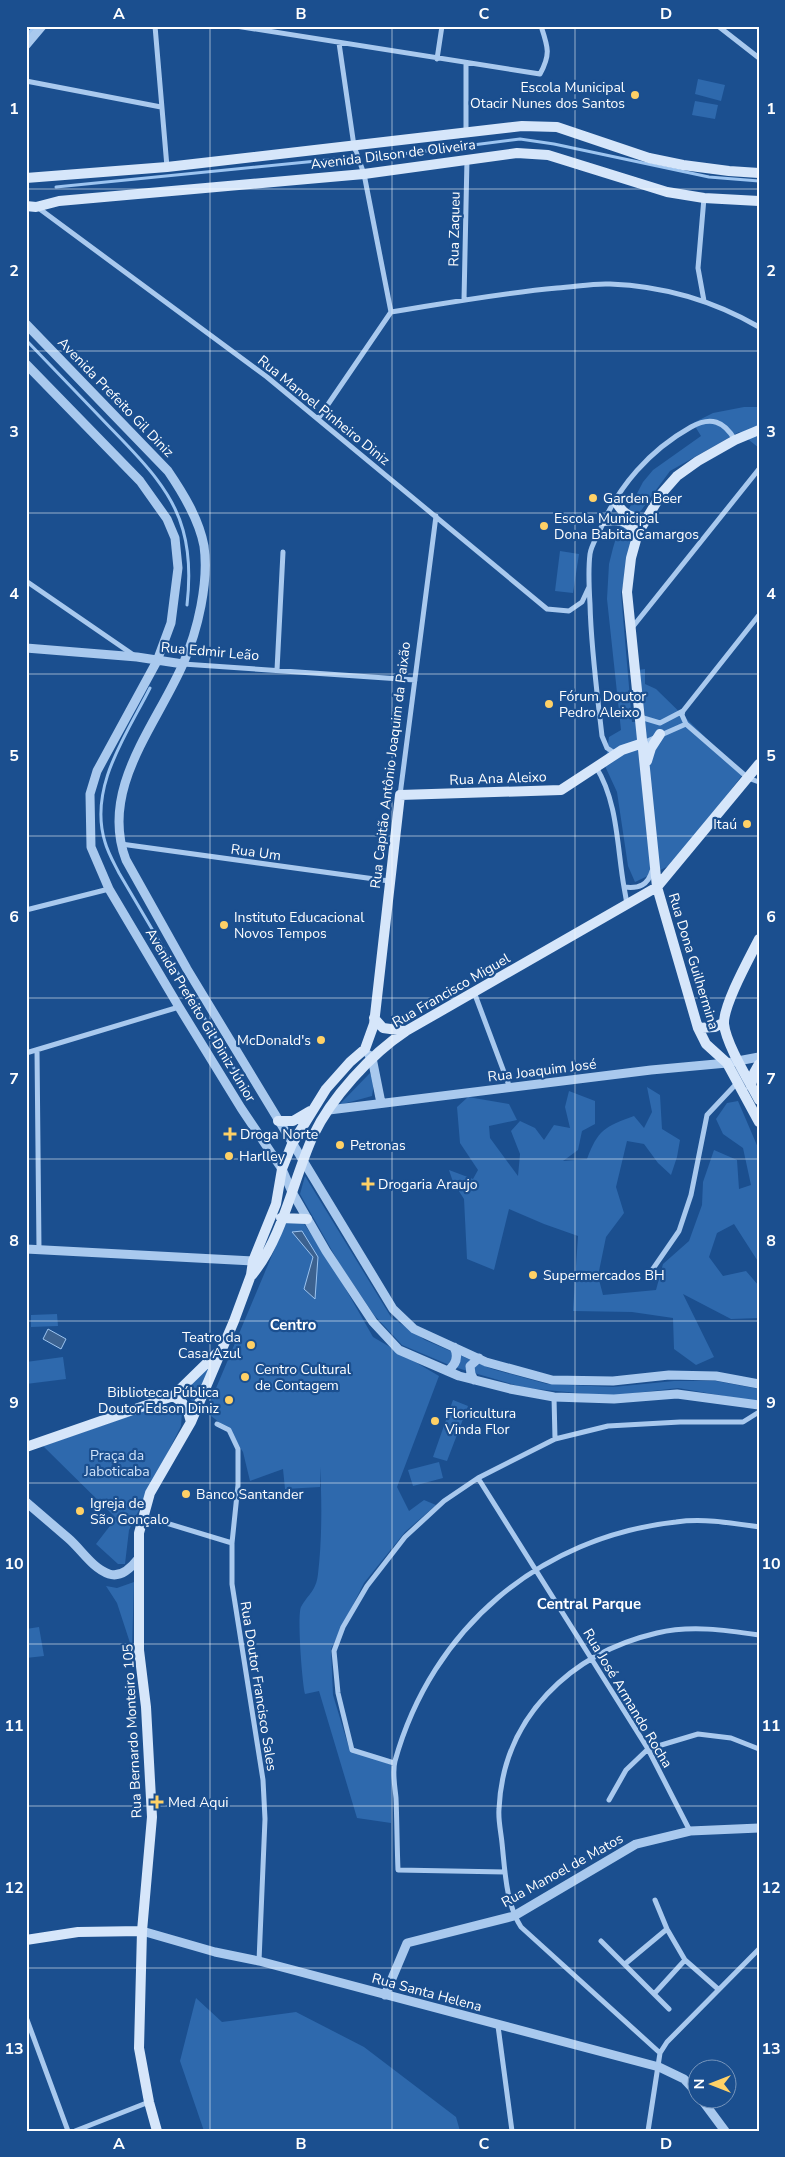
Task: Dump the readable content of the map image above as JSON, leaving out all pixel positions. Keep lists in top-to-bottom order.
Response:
{
  "streets": {
    "main road": [
      "Avenida Dilson de Oliveira",
      "Rua Capitão Antônio Joaquim da Paixão",
      "Rua Ana Aleixo",
      "Rua Dona Guilhermina",
      "Rua Francisco Miguel",
      "Rua Bernardo Monteiro 105"
    ],
    "street": [
      "Rua Zaqueu",
      "Avenida Prefeito Gil Diniz",
      "Rua Manoel Pinheiro Diniz",
      "Rua Edmir Leão",
      "Rua Um",
      "Avenida Prefeito Gil Diniz Júnior",
      "Rua Joaquim José",
      "Rua Doutor Francisco Sales",
      "Rua José Armando Rocha",
      "Rua Manoel de Matos",
      "Rua Santa Helena"
    ]
  },
  "crossings": [
    ["Avenida Dilson de Oliveira", "Rua Zaqueu"],
    ["Avenida Dilson de Oliveira", "Rua Manoel Pinheiro Diniz"],
    ["Avenida Prefeito Gil Diniz", "Rua Edmir Leão"],
    ["Avenida Prefeito Gil Diniz", "Avenida Prefeito Gil Diniz Júnior"],
    ["Rua Manoel Pinheiro Diniz", "Rua Capitão Antônio Joaquim da Paixão"],
    ["Rua Edmir Leão", "Rua Capitão Antônio Joaquim da Paixão"],
    ["Rua Edmir Leão", "Avenida Prefeito Gil Diniz Júnior"],
    ["Rua Capitão Antônio Joaquim da Paixão", "Rua Ana Aleixo"],
    ["Rua Capitão Antônio Joaquim da Paixão", "Rua Um"],
    ["Rua Ana Aleixo", "Rua Dona Guilhermina"],
    ["Rua Um", "Avenida Prefeito Gil Diniz Júnior"],
    ["Rua Dona Guilhermina", "Rua Francisco Miguel"],
    ["Rua Dona Guilhermina", "Rua Joaquim José"],
    ["Rua Francisco Miguel", "Avenida Prefeito Gil Diniz Júnior"],
    ["Rua Francisco Miguel", "Rua Joaquim José"],
    ["Rua Francisco Miguel", "Rua Bernardo Monteiro 105"],
    ["Rua Doutor Francisco Sales", "Rua Santa Helena"],
    ["Rua José Armando Rocha", "Rua Manoel de Matos"],
    ["Rua Bernardo Monteiro 105", "Rua Santa Helena"],
    ["Rua Manoel de Matos", "Rua Santa Helena"]
  ],
  "districts": ["Centro", "Central Parque"],
  "parks": ["Praça da Jaboticaba"],
  "places": {
    "other": [
      "Escola Municipal Otacir Nunes dos Santos",
      "Garden Beer",
      "Escola Municipal Dona Babita Camargos",
      "Fórum Doutor Pedro Aleixo",
      "Itaú",
      "Instituto Educacional Novos Tempos",
      "McDonald's",
      "Petronas",
      "Harlley",
      "Supermercados BH",
      "Teatro da Casa Azul",
      "Centro Cultural de Contagem",
      "Biblioteca Pública Doutor Edson Diniz",
      "Floricultura Vinda Flor",
      "Banco Santander",
      "Igreja de São Gonçalo"
    ],
    "health": ["Droga Norte", "Drogaria Araujo", "Med Aqui"]
  },
  "north": "left",
  "grid": {
    "columns": [
      "A",
      "B",
      "C",
      "D"
    ],
    "rows": [
      "1",
      "2",
      "3",
      "4",
      "5",
      "6",
      "7",
      "8",
      "9",
      "10",
      "11",
      "12",
      "13"
    ]
  }
}
